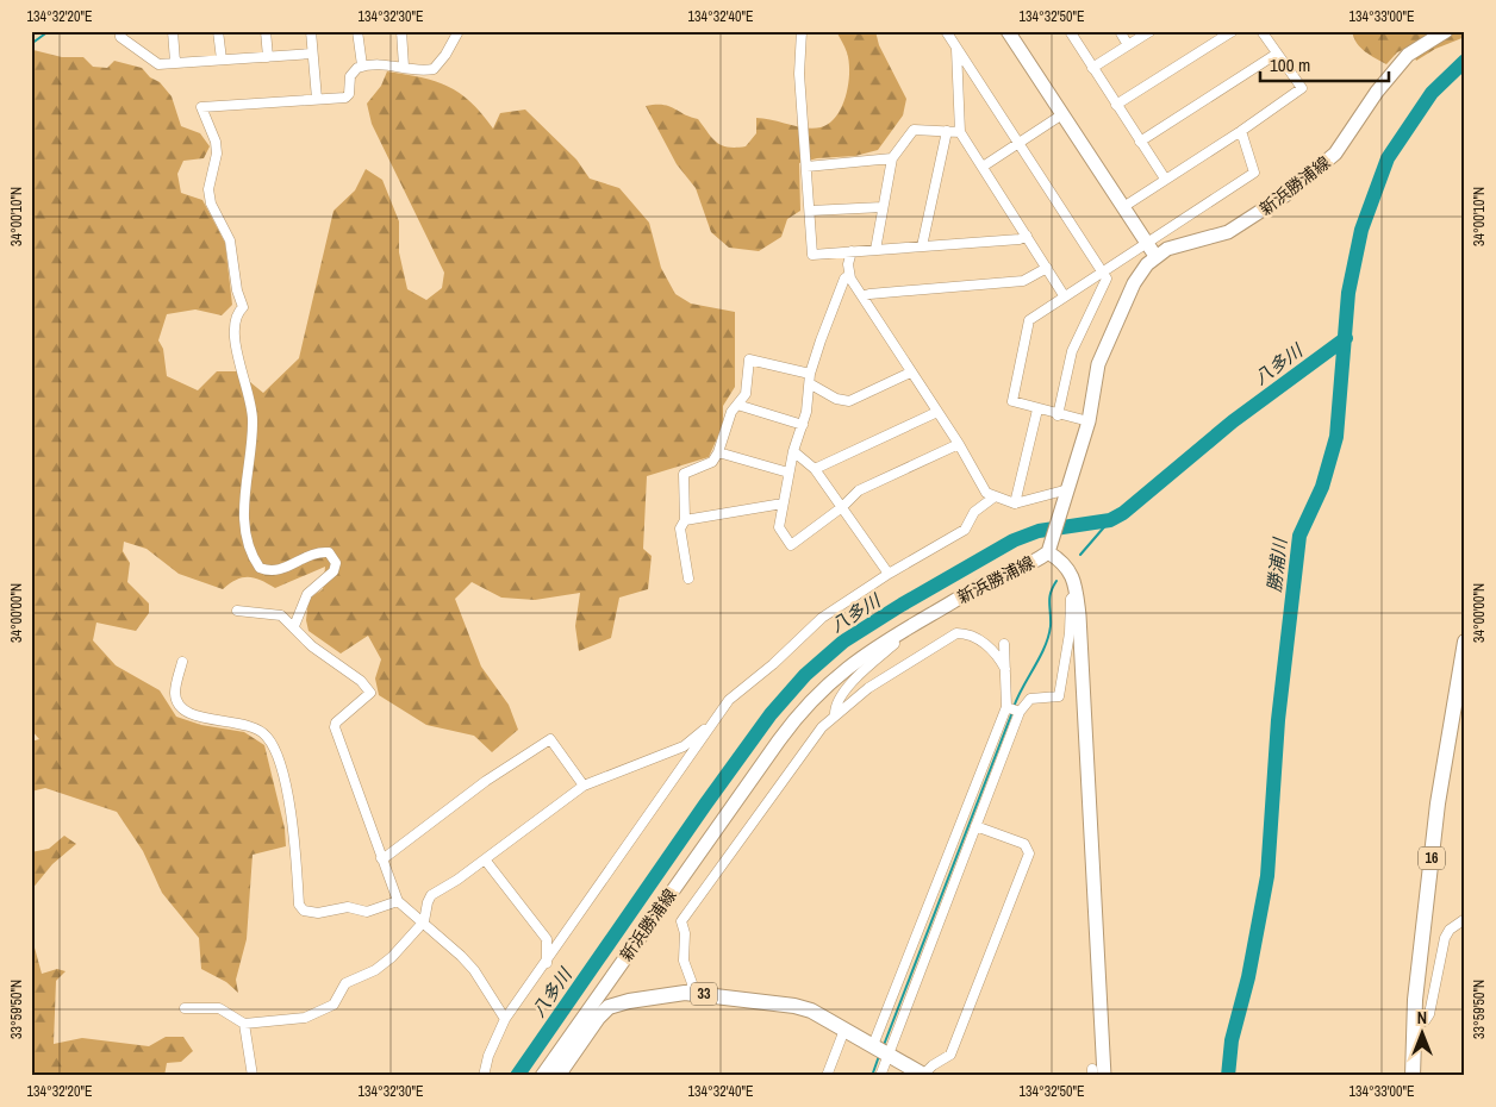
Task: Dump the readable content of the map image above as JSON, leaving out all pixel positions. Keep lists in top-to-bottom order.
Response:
{
  "streets": {
    "main road": ["新浜勝浦線", "16", "33"]
  },
  "water": ["八多川", "勝浦川"],
  "scale_bar": "100 m",
  "north": "top",
  "coordinates": [
    "134°32'20\"E",
    "134°32'30\"E",
    "134°32'40\"E",
    "134°32'50\"E",
    "134°33'00\"E",
    "34°00'10\"N",
    "34°00'00\"N",
    "33°59'50\"N"
  ]
}
